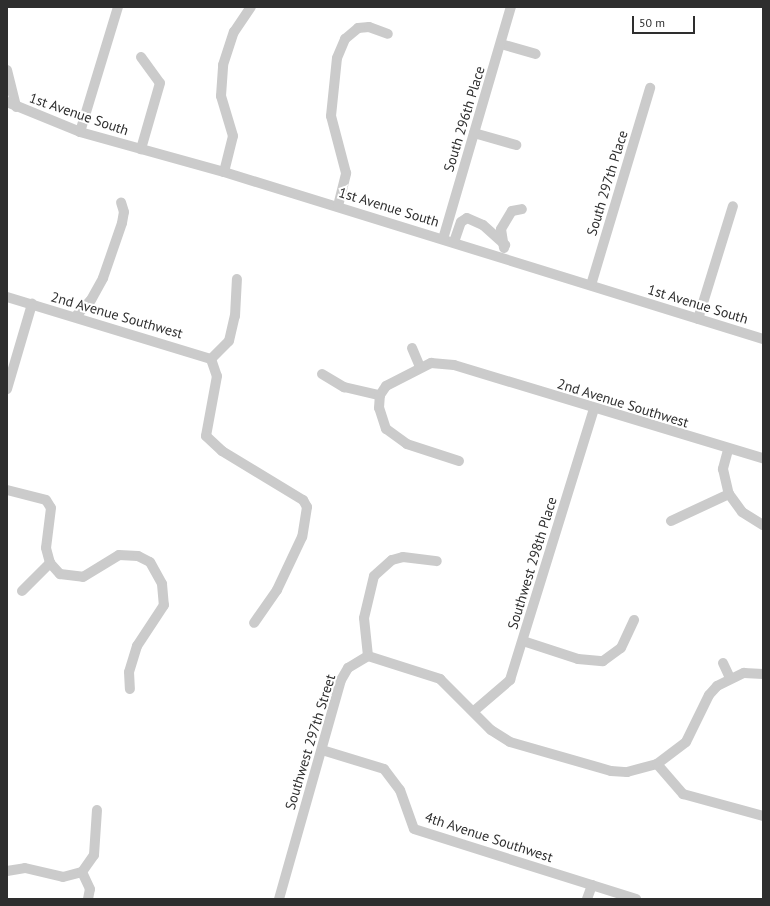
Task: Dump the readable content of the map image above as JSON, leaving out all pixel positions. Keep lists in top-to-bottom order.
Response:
{
  "streets": {
    "street": [
      "1st Avenue South",
      "South 296th Place",
      "South 297th Place",
      "2nd Avenue Southwest",
      "Southwest 298th Place",
      "Southwest 297th Street",
      "4th Avenue Southwest"
    ]
  },
  "crossings": [
    ["1st Avenue South", "South 296th Place"],
    ["1st Avenue South", "South 297th Place"],
    ["2nd Avenue Southwest", "Southwest 298th Place"],
    ["Southwest 297th Street", "4th Avenue Southwest"]
  ],
  "scale_bar": "50 m"
}
